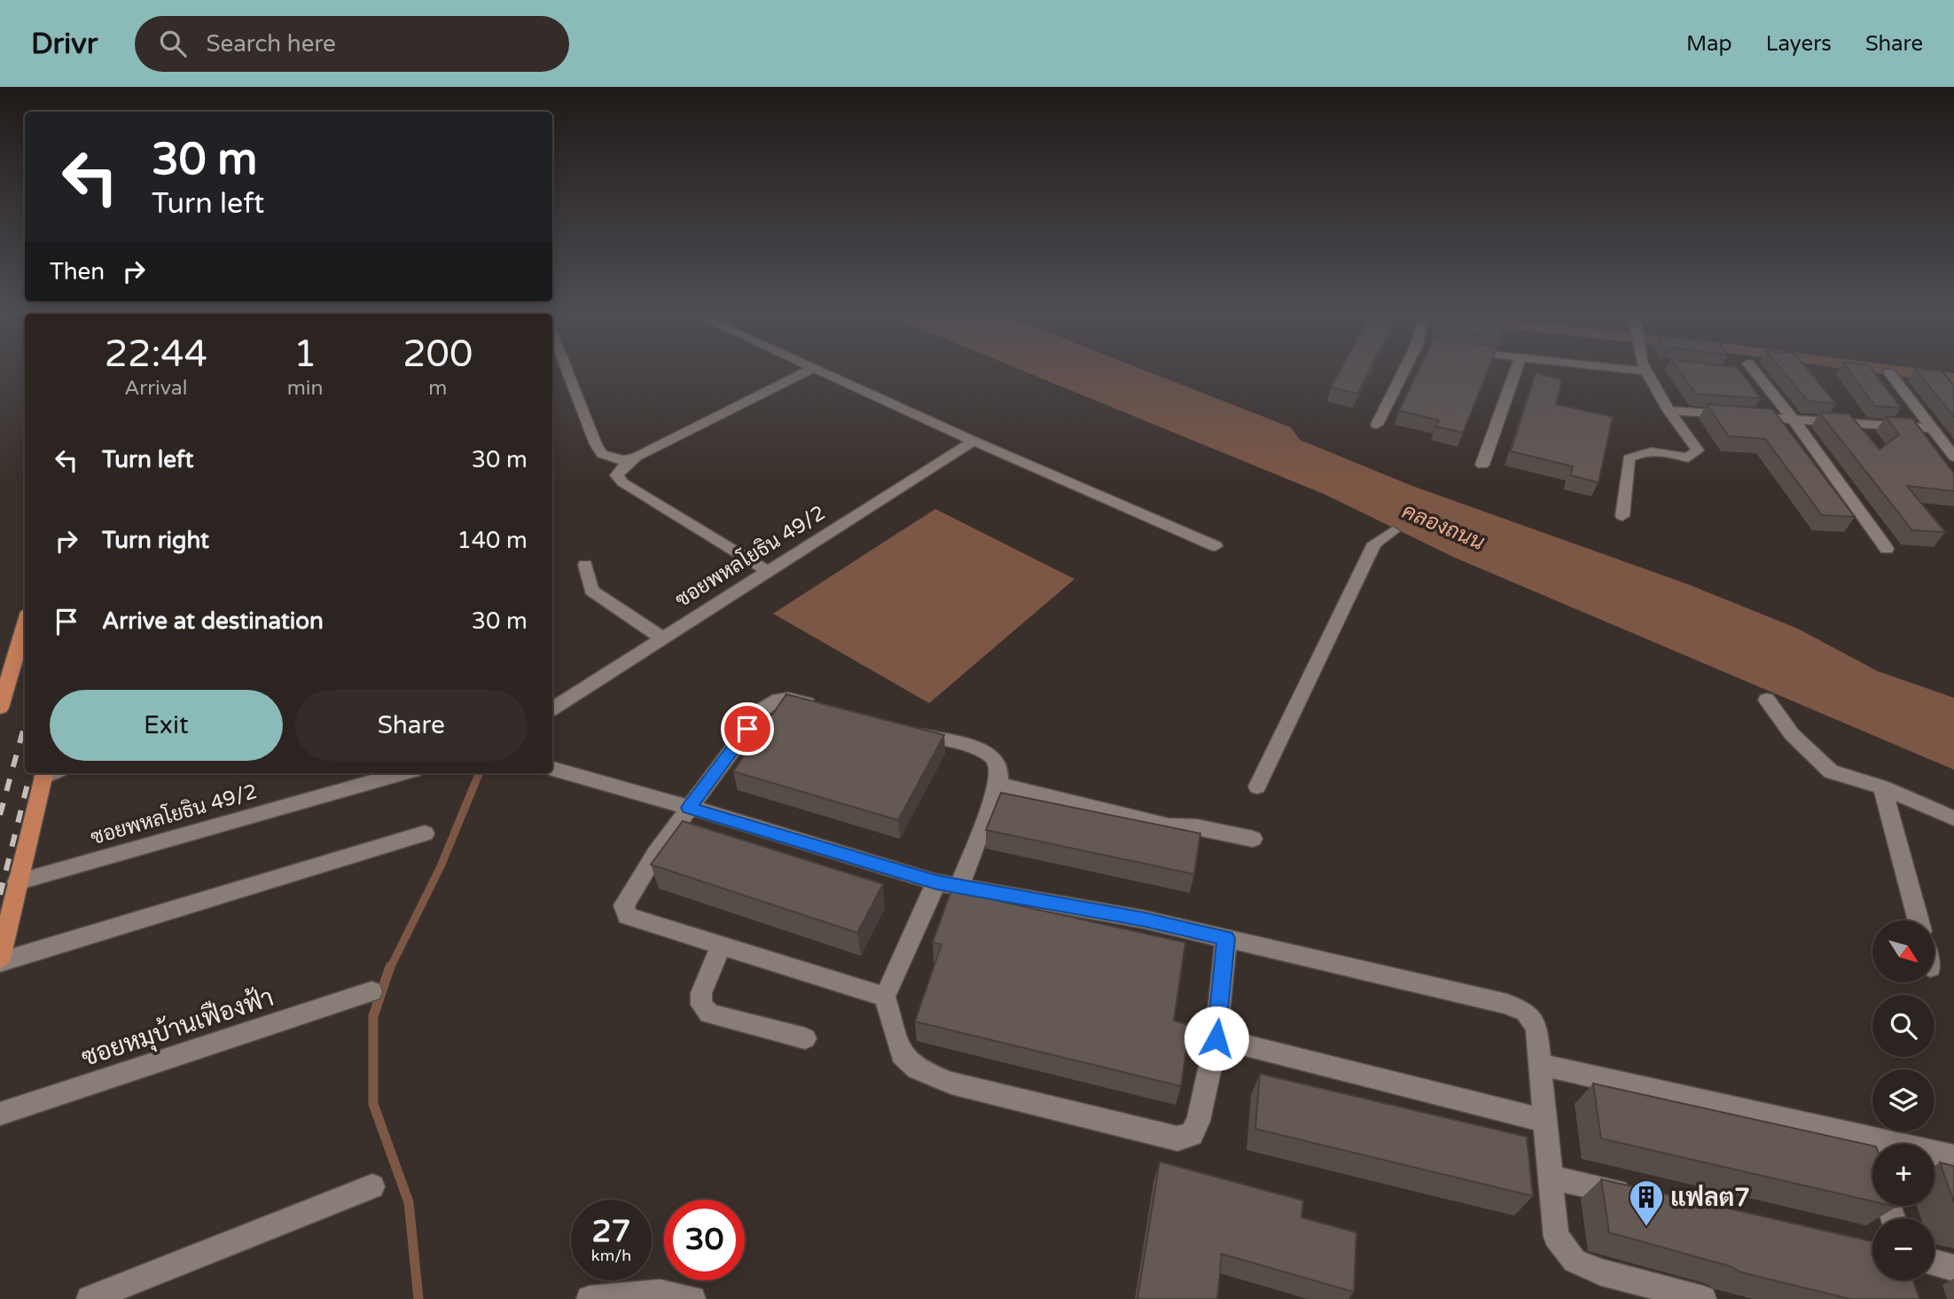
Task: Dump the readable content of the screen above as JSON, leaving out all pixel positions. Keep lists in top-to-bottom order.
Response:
{
  "streets": {
    "street": ["ซอยพหลโยธิน 49/2", "ซอยหมุบ้านเฟืองฟ้า"]
  },
  "water": ["คลองถนน"],
  "places": {
    "building": ["แฟลต7"]
  },
  "north": "bottom right",
  "page": {
    "header": "Drivr",
    "search": "Search here",
    "nav": ["Map", "Layers", "Share"],
    "turn": ["30 m", "Turn left"],
    "then": "Then",
    "eta": [
      "22:44",
      "Arrival",
      "1",
      "min",
      "200",
      "m"
    ],
    "list": [
      {
        "name": "Turn left",
        "value": "30 m"
      },
      {
        "name": "Turn right",
        "value": "140 m"
      },
      {
        "name": "Arrive at destination",
        "value": "30 m"
      }
    ],
    "buttons": ["Exit", "Share"],
    "map_buttons": ["+", "−"],
    "speed": "27 km/h",
    "limit": "30"
  }
}
